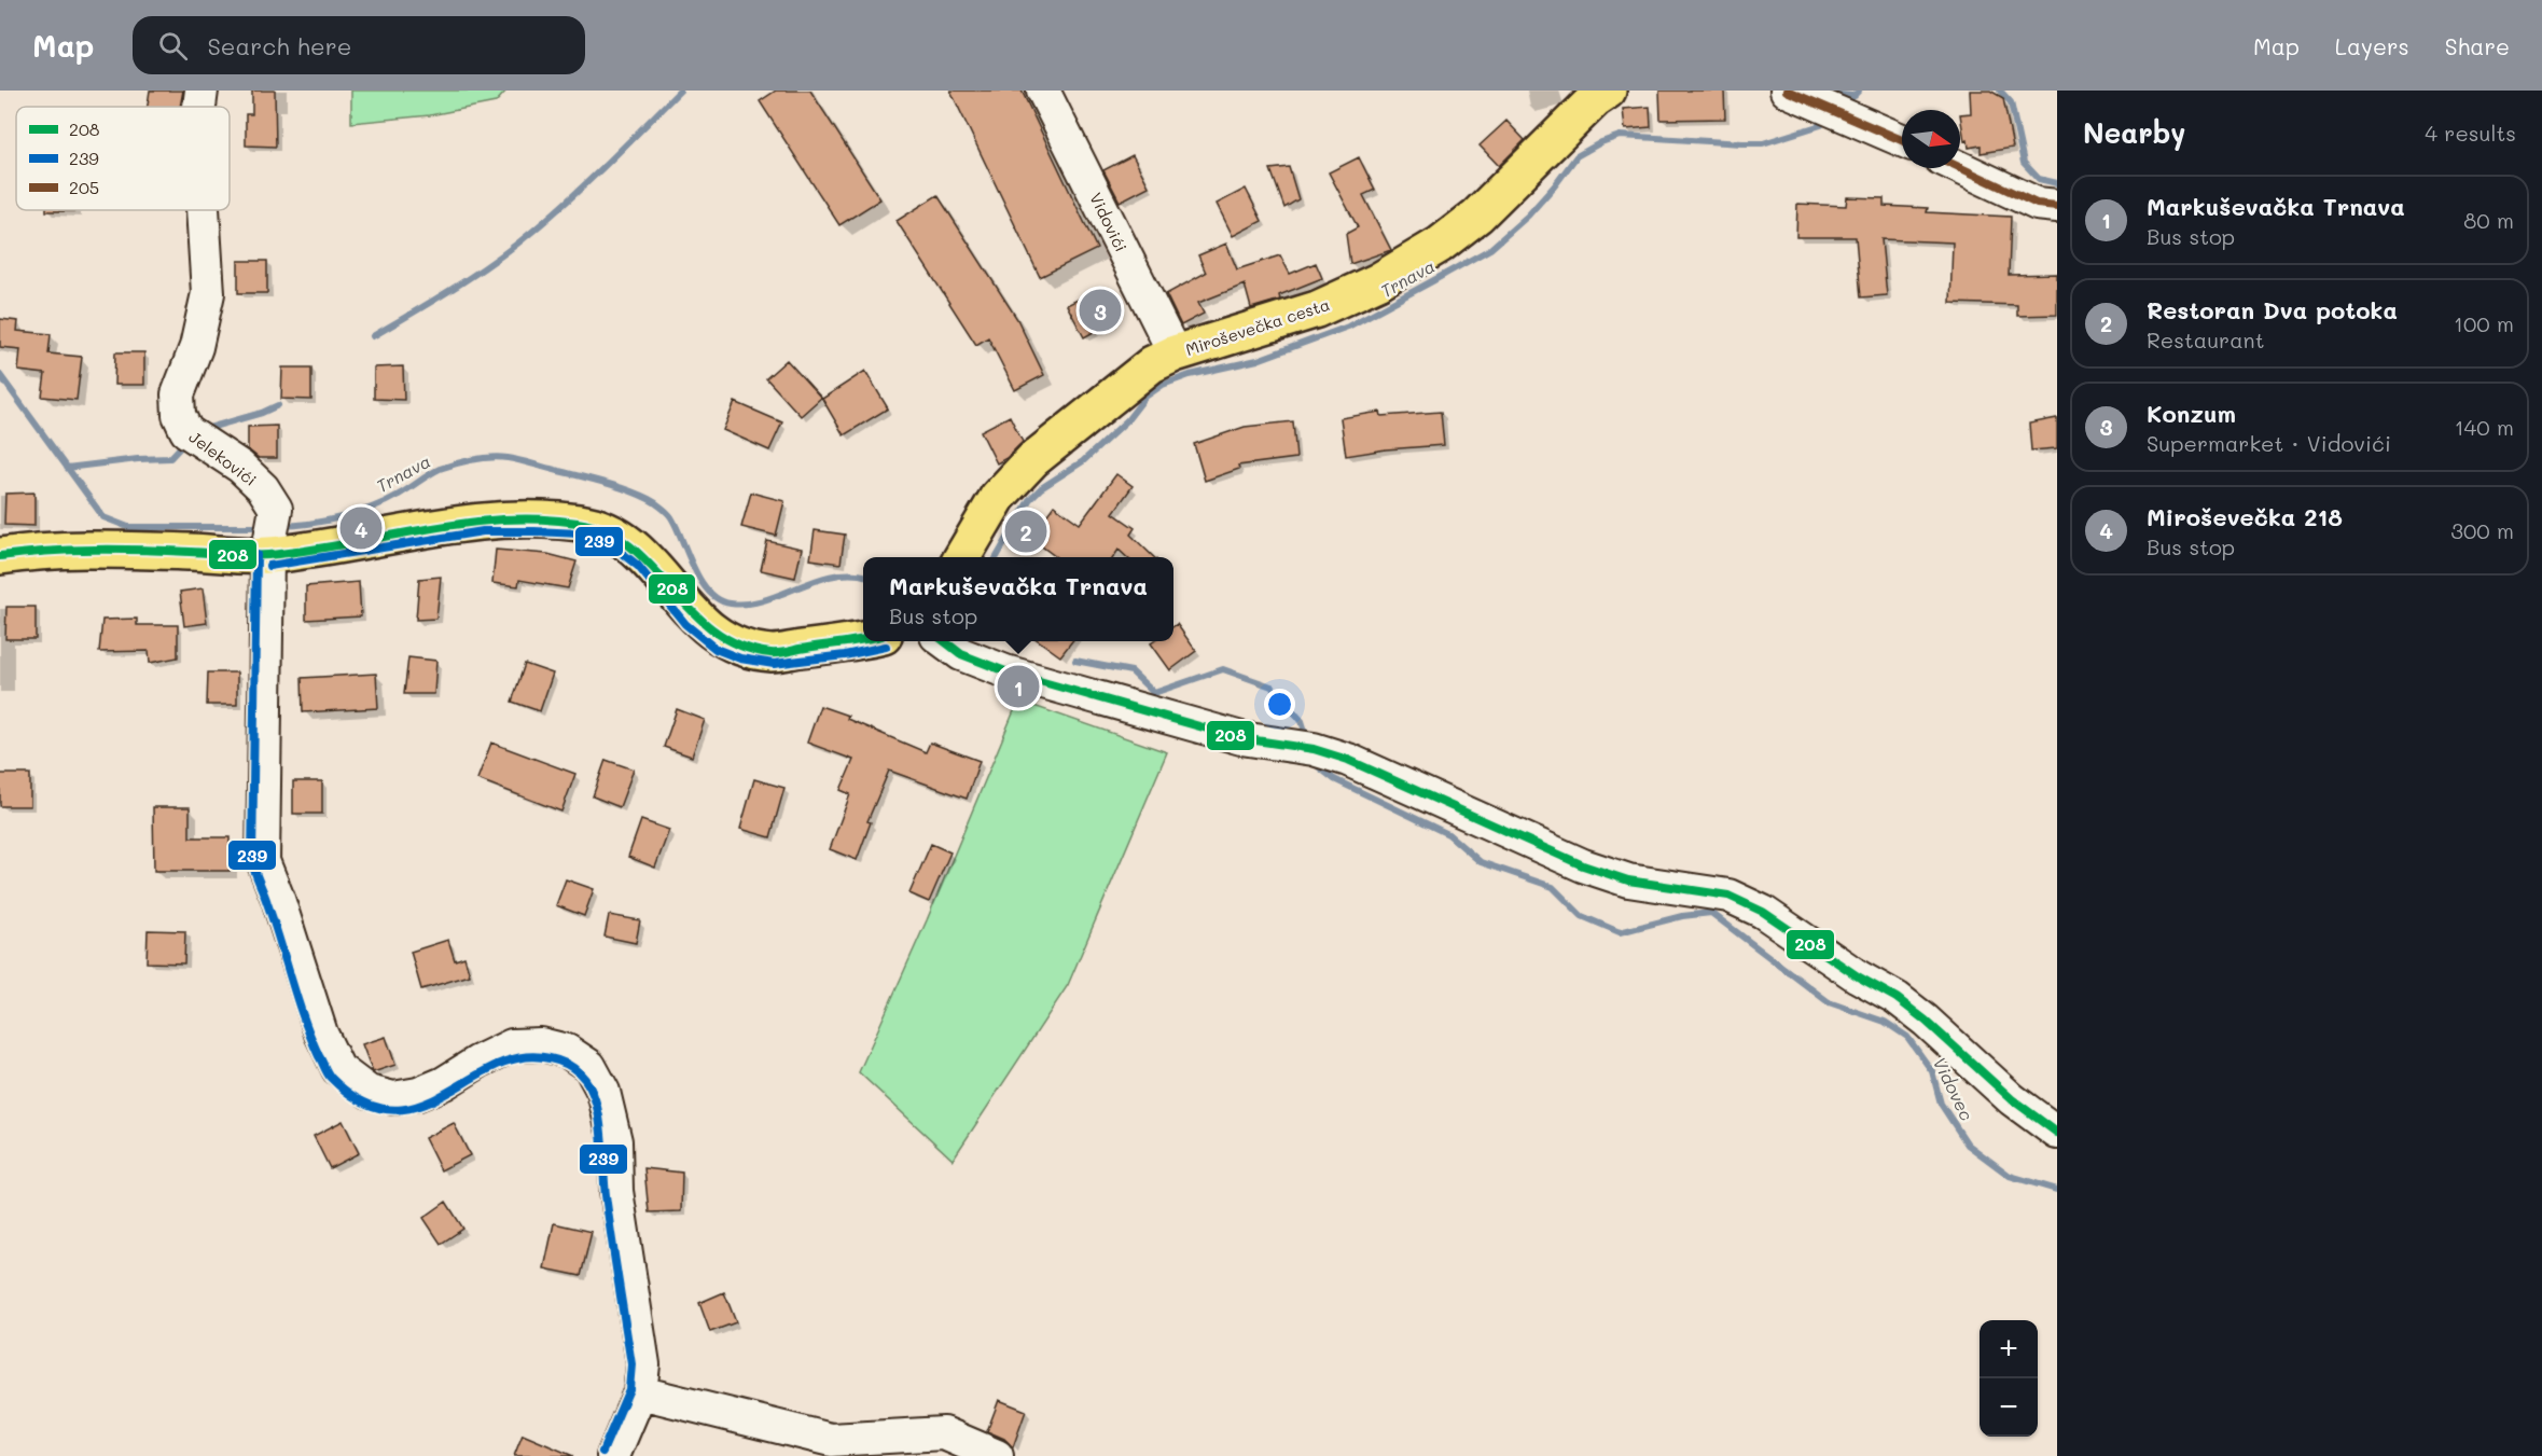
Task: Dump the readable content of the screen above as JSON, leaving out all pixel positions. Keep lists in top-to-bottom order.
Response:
{
  "streets": {
    "main road": ["Miroševečka cesta"],
    "street": ["Vidovići", "Jelekovići"]
  },
  "crossings": [
    ["Vidovići", "Miroševečka cesta"]
  ],
  "water": ["Trnava", "Vidovec"],
  "lines": ["transit line 205", "transit line 208", "transit line 239"],
  "legend": ["208", "239", "205"],
  "north": "right",
  "page": {
    "header": "Map",
    "search": "Search here",
    "nav": ["Map", "Layers", "Share"],
    "heading": ["Nearby", "4 results"],
    "list": [
      {
        "mark": "1",
        "name": "Markuševačka Trnava",
        "note": "Bus stop",
        "value": "80 m"
      },
      {
        "mark": "2",
        "name": "Restoran Dva potoka",
        "note": "Restaurant",
        "value": "100 m"
      },
      {
        "mark": "3",
        "name": "Konzum",
        "note": "Supermarket · Vidovići",
        "value": "140 m"
      },
      {
        "mark": "4",
        "name": "Miroševečka 218",
        "note": "Bus stop",
        "value": "300 m"
      }
    ],
    "pins": [
      "3",
      "4",
      "2",
      "1"
    ],
    "popup": ["Markuševačka Trnava", "Bus stop"],
    "map_buttons": ["+", "−"]
  }
}
